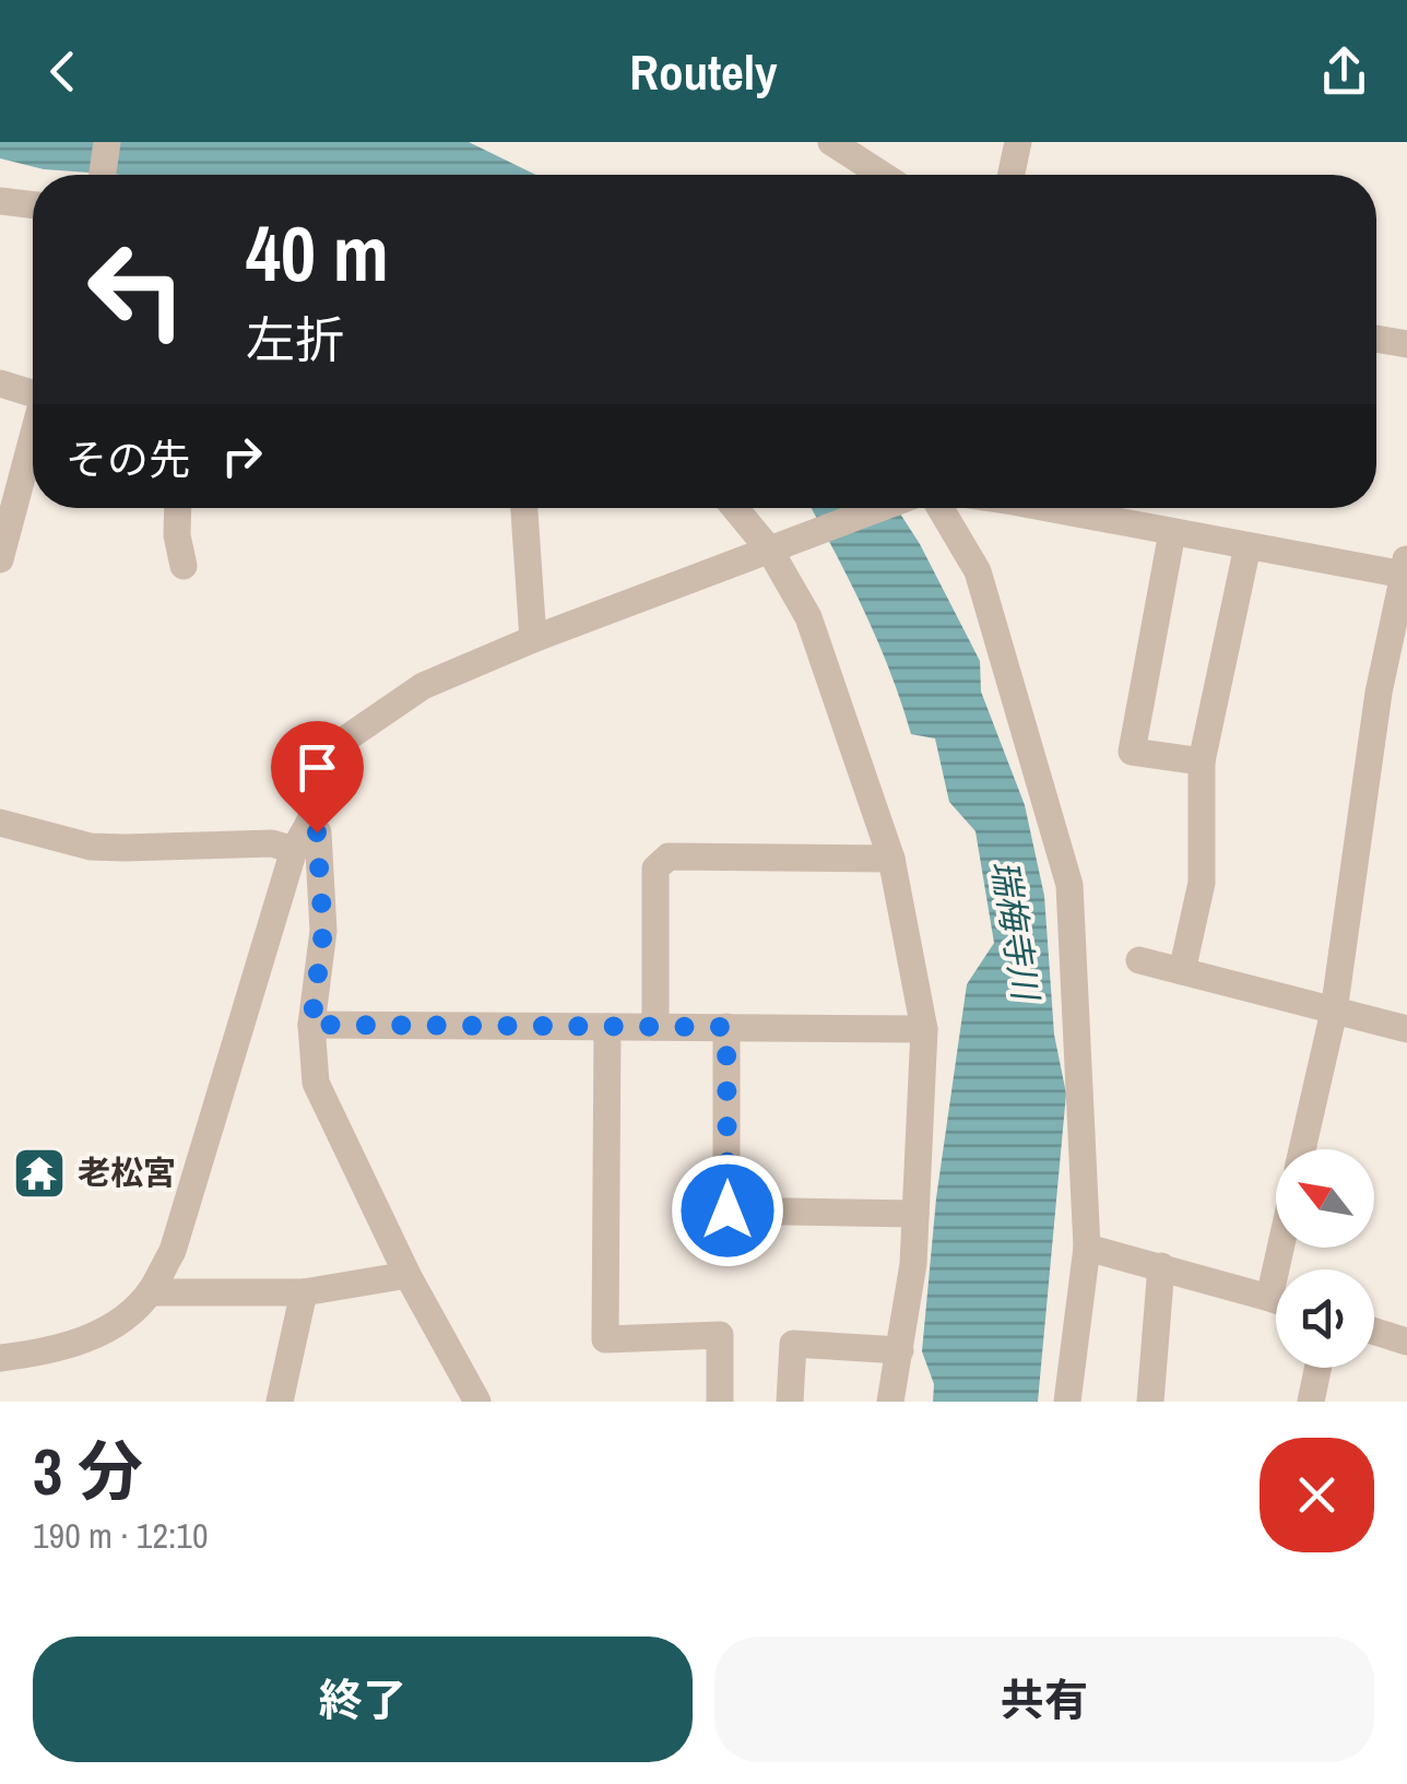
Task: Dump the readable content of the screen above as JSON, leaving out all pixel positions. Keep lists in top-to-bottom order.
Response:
{
  "water": ["瑞梅寺川"],
  "places": {
    "temple": ["老松宮"]
  },
  "north": "top left",
  "page": {
    "header": "Routely",
    "turn": ["40 m", "左折"],
    "then": "その先",
    "heading": ["3 分", "190 m · 12:10"],
    "buttons": ["終了", "共有"]
  }
}
